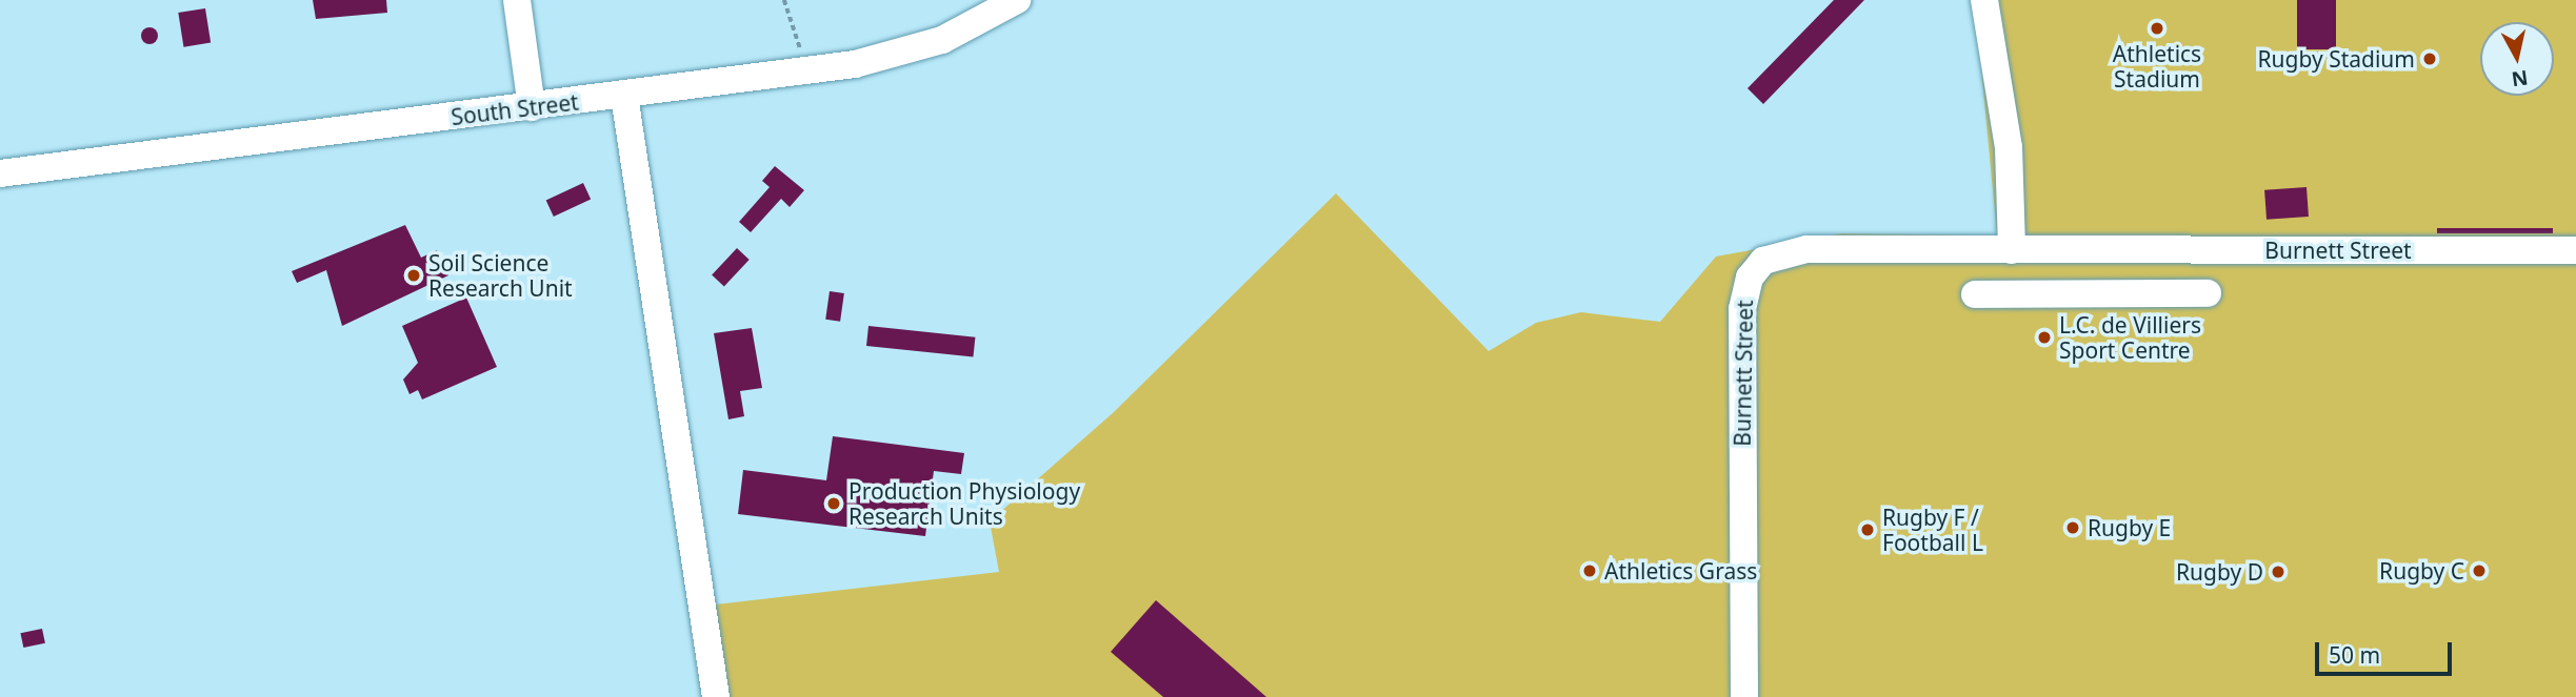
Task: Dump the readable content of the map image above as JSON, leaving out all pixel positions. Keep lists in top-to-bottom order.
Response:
{
  "streets": {
    "street": ["South Street", "Burnett Street"]
  },
  "places": [
    "Athletics Stadium",
    "Rugby Stadium",
    "Soil Science Research Unit",
    "L.C. de Villiers Sport Centre",
    "Production Physiology Research Units",
    "Rugby E",
    "Rugby F / Football L",
    "Athletics Grass",
    "Rugby C",
    "Rugby D"
  ],
  "scale_bar": "50 m",
  "north": "bottom"
}
